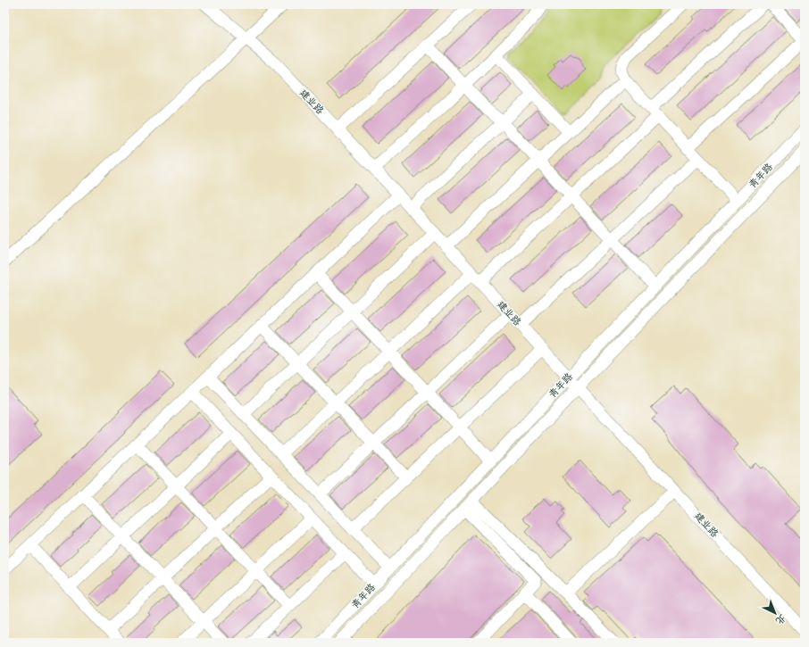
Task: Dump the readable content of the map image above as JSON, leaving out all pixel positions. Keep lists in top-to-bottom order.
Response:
{
  "streets": {
    "street": ["建业路", "青年路"]
  },
  "crossings": [
    ["建业路", "青年路"]
  ],
  "north": "bottom right"
}
